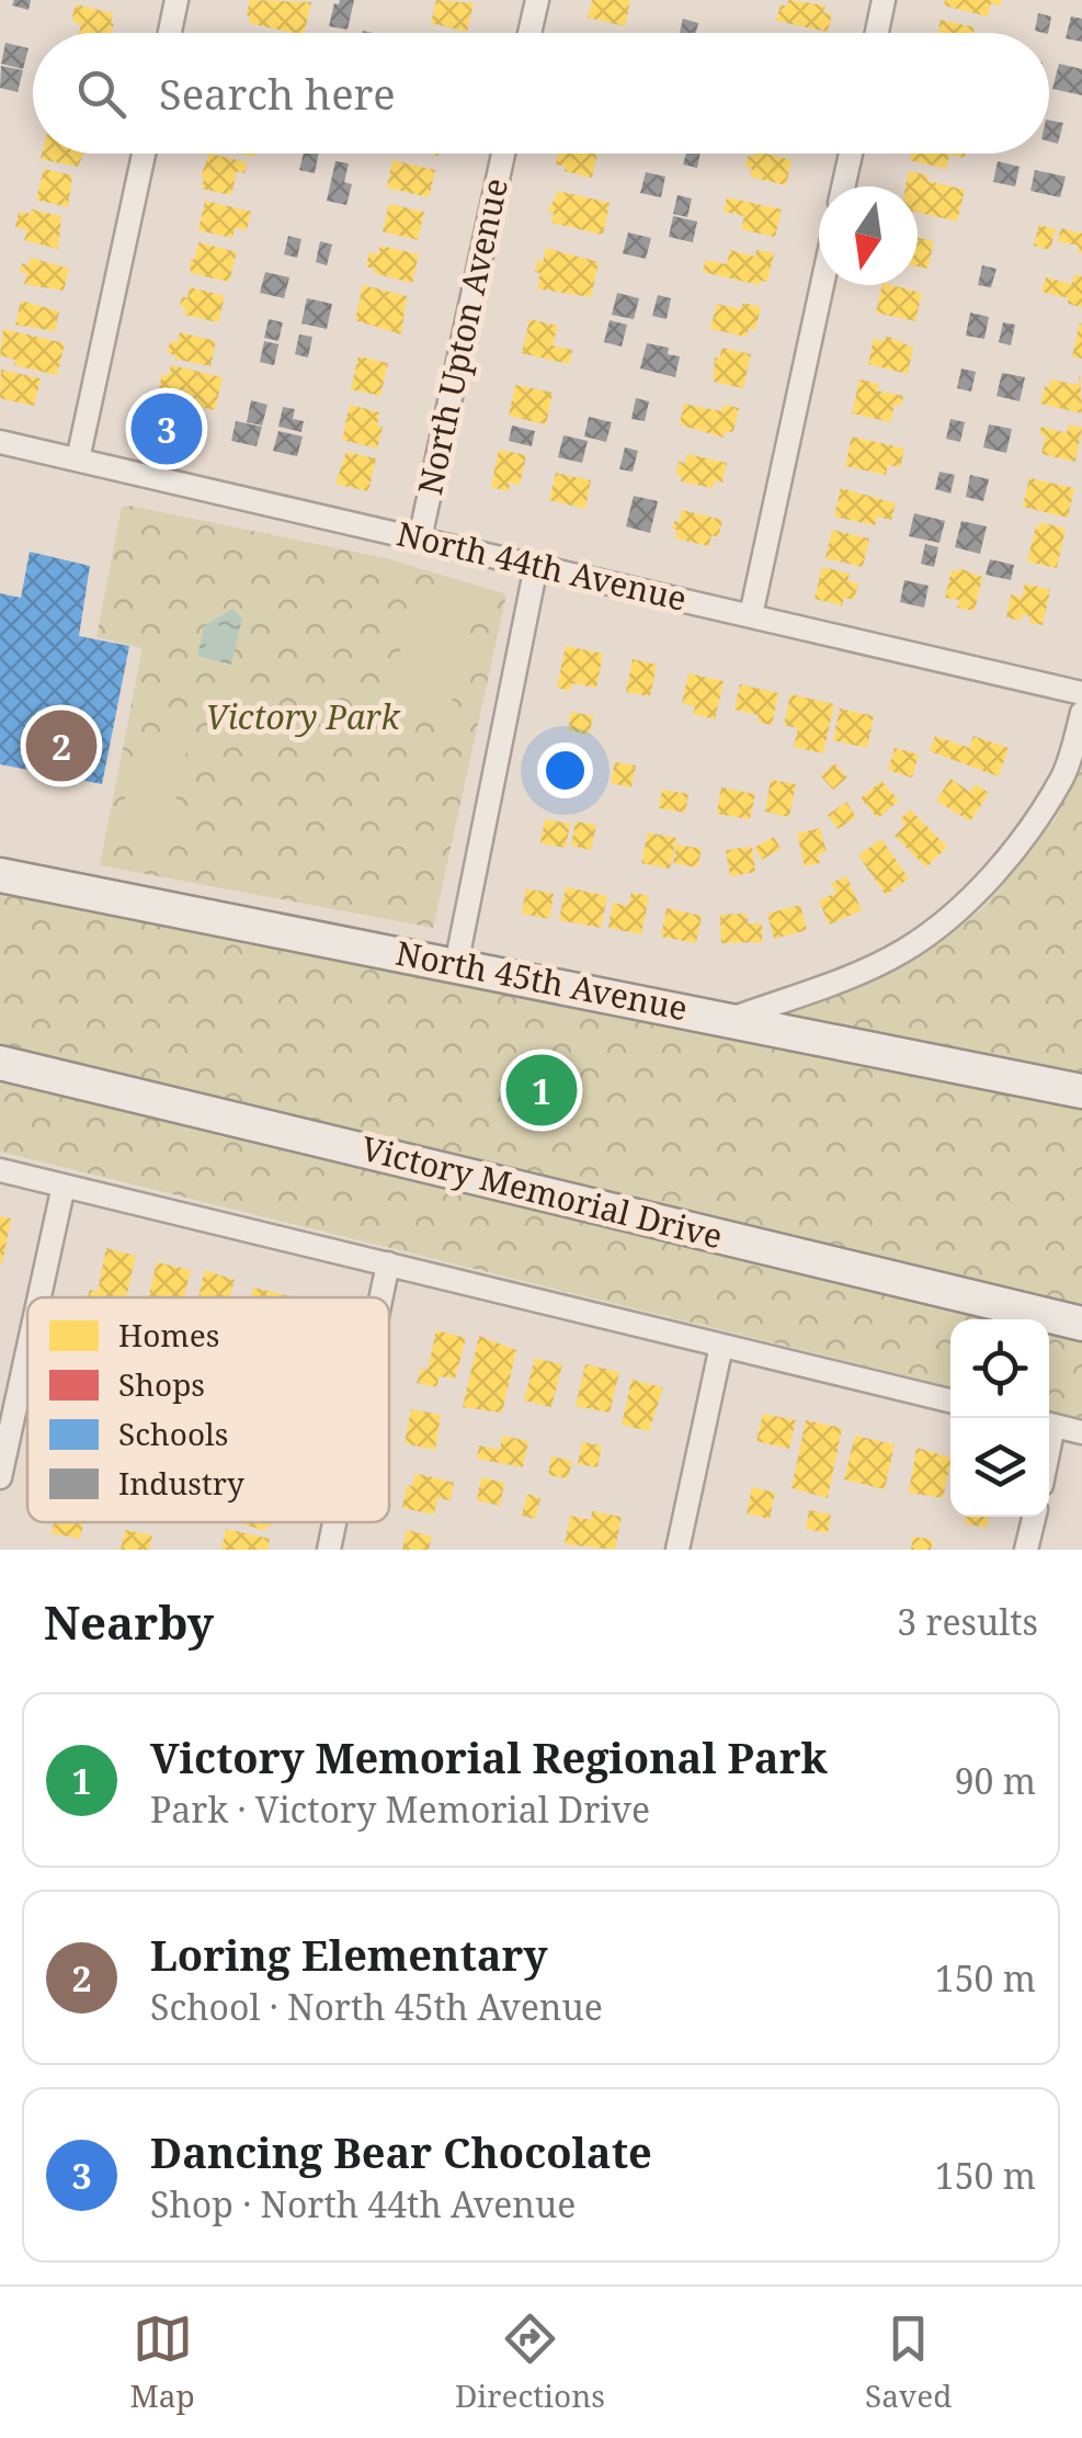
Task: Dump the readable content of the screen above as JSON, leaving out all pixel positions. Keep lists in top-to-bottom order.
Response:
{
  "streets": {
    "street": [
      "North Upton Avenue",
      "North 44th Avenue",
      "North 45th Avenue",
      "Victory Memorial Drive"
    ]
  },
  "crossings": [
    ["North Upton Avenue", "North 44th Avenue"]
  ],
  "parks": ["Victory Park"],
  "legend": [
    "Homes",
    "Shops",
    "Schools",
    "Industry"
  ],
  "north": "bottom",
  "page": {
    "search": "Search here",
    "pins": ["3", "2", "1"],
    "heading": ["Nearby", "3 results"],
    "list": [
      {
        "mark": "1",
        "name": "Victory Memorial Regional Park",
        "note": "Park · Victory Memorial Drive",
        "value": "90 m"
      },
      {
        "mark": "2",
        "name": "Loring Elementary",
        "note": "School · North 45th Avenue",
        "value": "150 m"
      },
      {
        "mark": "3",
        "name": "Dancing Bear Chocolate",
        "note": "Shop · North 44th Avenue",
        "value": "150 m"
      }
    ],
    "nav": ["Map", "Directions", "Saved"]
  }
}
